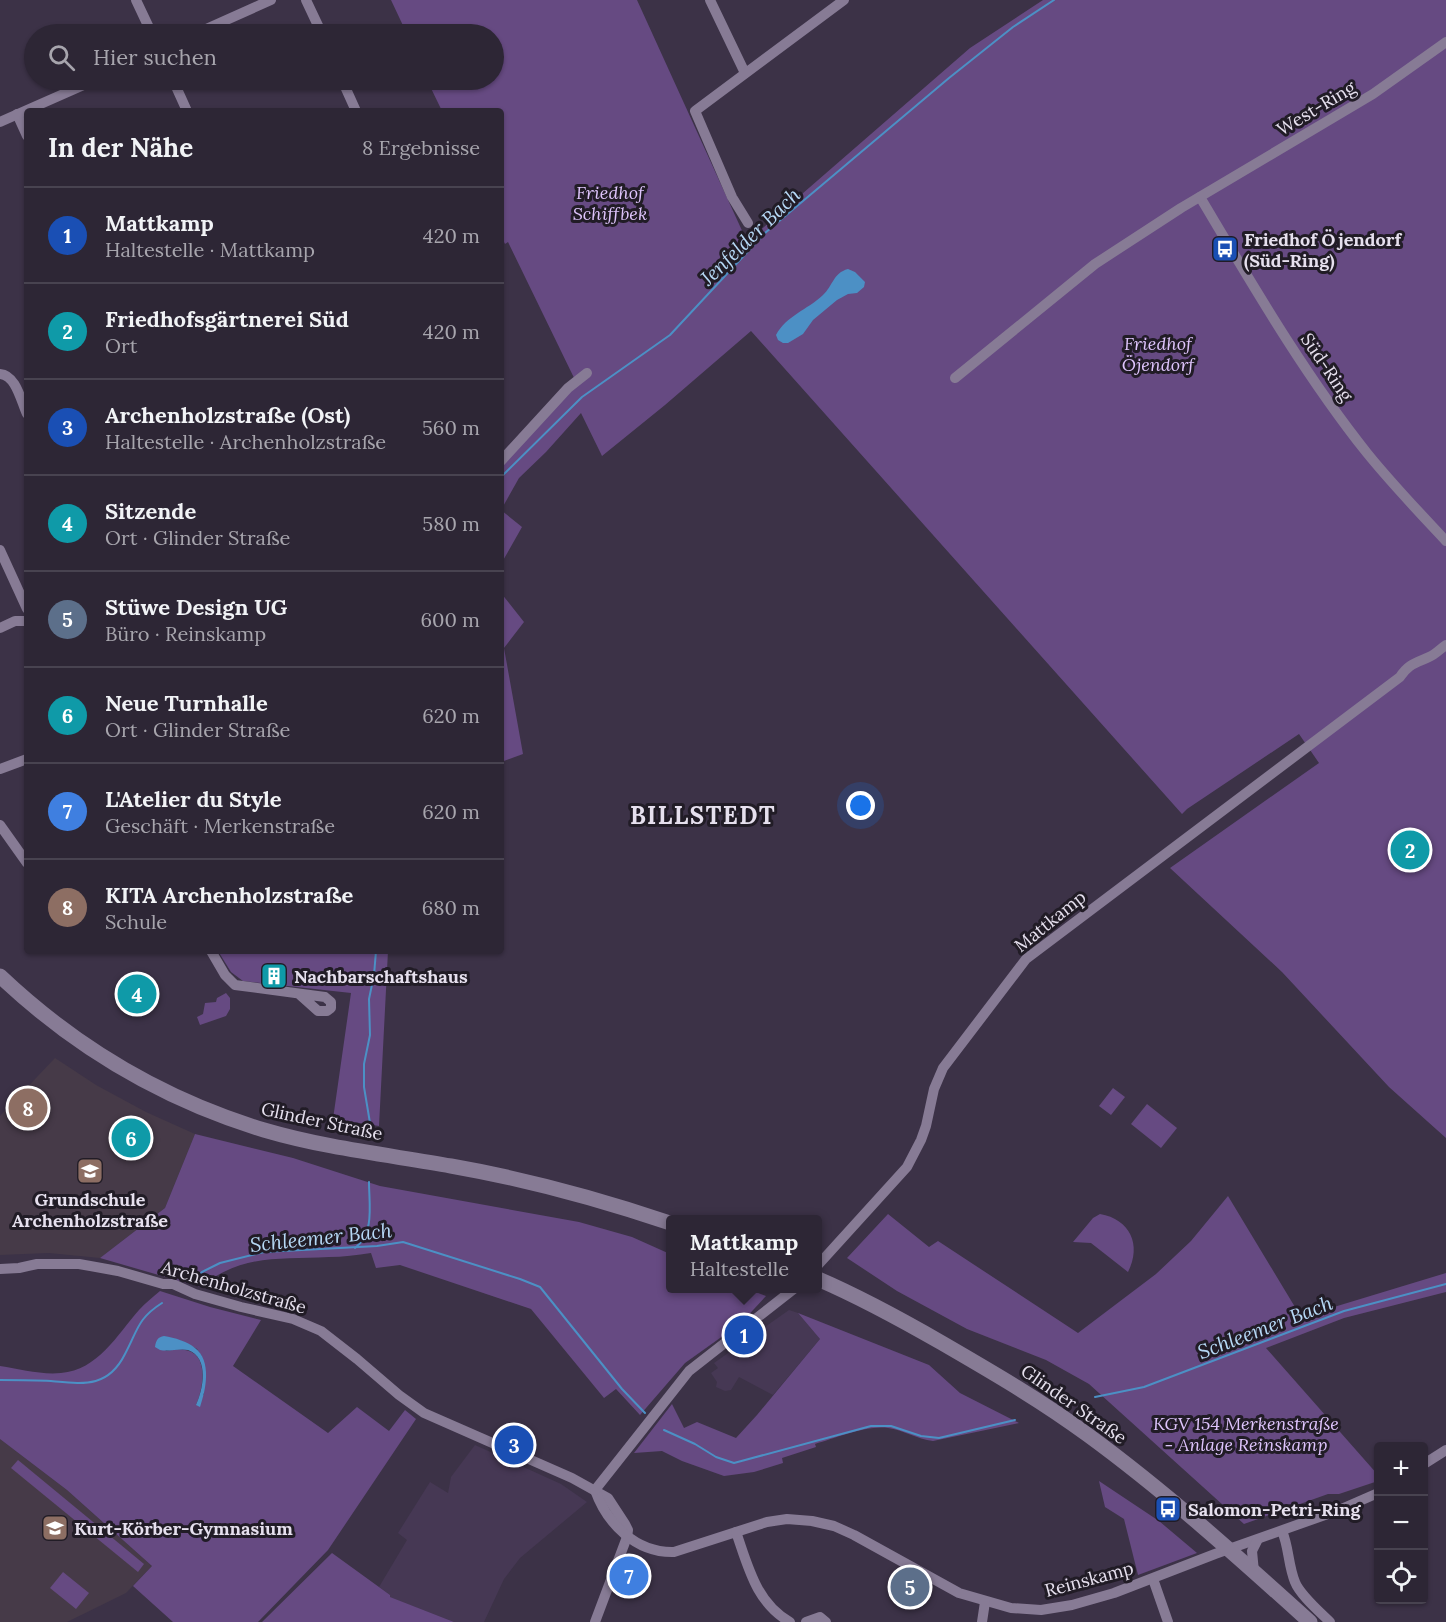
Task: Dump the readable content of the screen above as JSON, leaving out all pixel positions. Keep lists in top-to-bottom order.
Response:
{
  "streets": {
    "main road": ["Glinder Straße"],
    "street": [
      "West-Ring",
      "Süd-Ring",
      "Mattkamp",
      "Archenholzstraße",
      "Reinskamp"
    ]
  },
  "crossings": [
    ["West-Ring", "Süd-Ring"],
    ["Glinder Straße", "Reinskamp"],
    ["Archenholzstraße", "Reinskamp"]
  ],
  "districts": ["BILLSTEDT"],
  "water": ["Jenfelder Bach", "Schleemer Bach"],
  "parks": ["Friedhof Schiffbek", "Friedhof Öjendorf", "KGV 154 Merkenstraße - Anlage Reinskamp"],
  "places": {
    "bus stop": ["Friedhof Öjendorf (Süd-Ring)", "Salomon-Petri-Ring"],
    "building": ["Nachbarschaftshaus"],
    "school or university": ["Grundschule Archenholzstraße", "Kurt-Körber-Gymnasium"]
  },
  "page": {
    "search": "Hier suchen",
    "heading": ["In der Nähe", "8 Ergebnisse"],
    "list": [
      {
        "mark": "1",
        "name": "Mattkamp",
        "note": "Haltestelle · Mattkamp",
        "value": "420 m"
      },
      {
        "mark": "2",
        "name": "Friedhofsgärtnerei Süd",
        "note": "Ort",
        "value": "420 m"
      },
      {
        "mark": "3",
        "name": "Archenholzstraße (Ost)",
        "note": "Haltestelle · Archenholzstraße",
        "value": "560 m"
      },
      {
        "mark": "4",
        "name": "Sitzende",
        "note": "Ort · Glinder Straße",
        "value": "580 m"
      },
      {
        "mark": "5",
        "name": "Stüwe Design UG",
        "note": "Büro · Reinskamp",
        "value": "600 m"
      },
      {
        "mark": "6",
        "name": "Neue Turnhalle",
        "note": "Ort · Glinder Straße",
        "value": "620 m"
      },
      {
        "mark": "7",
        "name": "L'Atelier du Style",
        "note": "Geschäft · Merkenstraße",
        "value": "620 m"
      },
      {
        "mark": "8",
        "name": "KITA Archenholzstraße",
        "note": "Schule",
        "value": "680 m"
      }
    ],
    "pins": [
      "2",
      "4",
      "8",
      "6",
      "1",
      "3",
      "7",
      "5"
    ],
    "popup": ["Mattkamp", "Haltestelle"],
    "map_buttons": ["+", "−"]
  }
}
